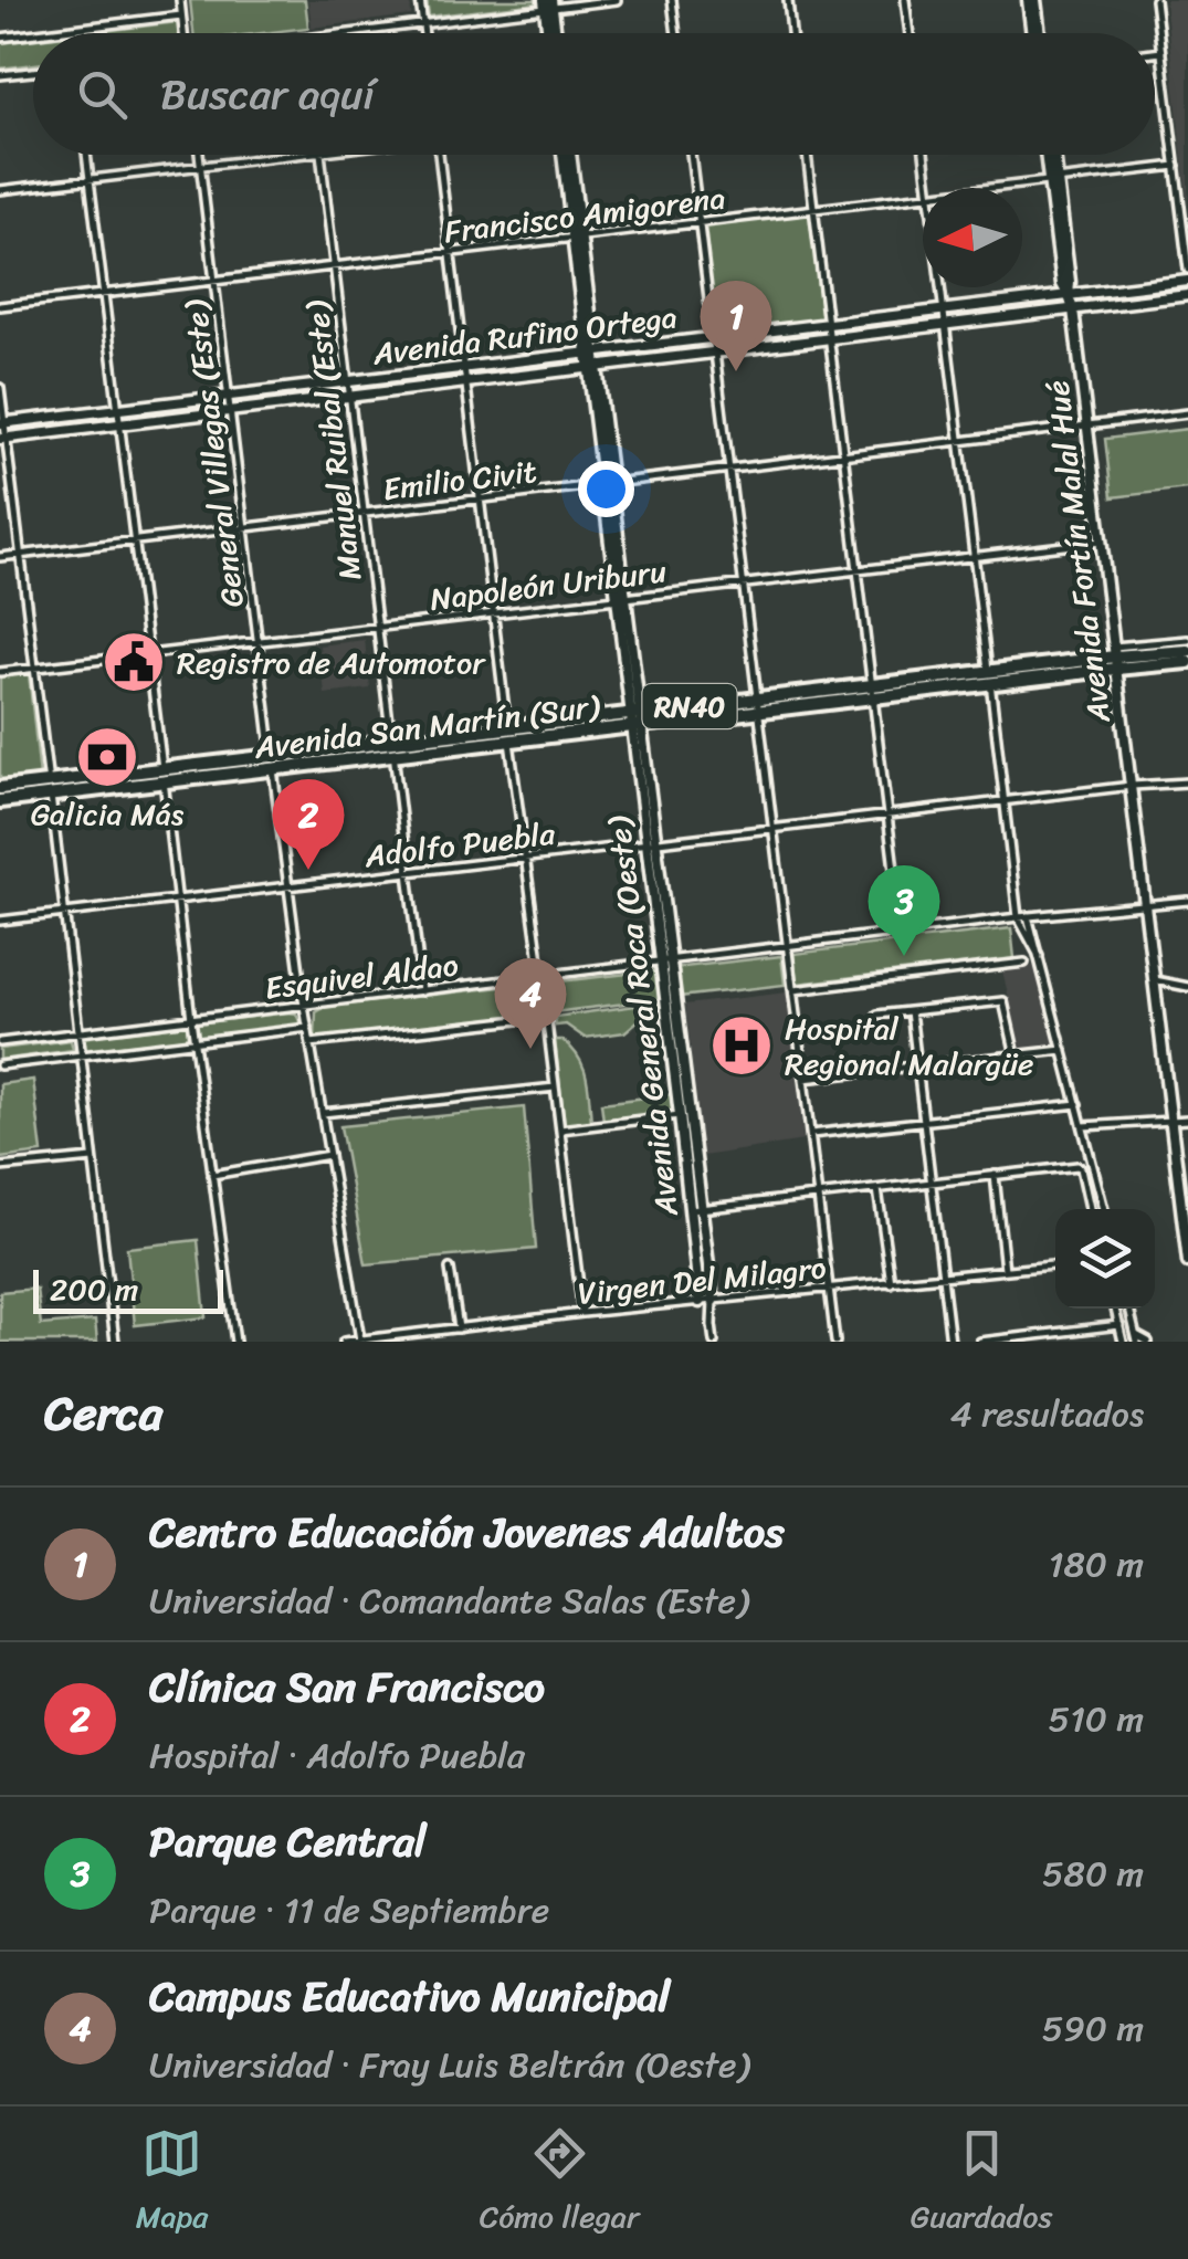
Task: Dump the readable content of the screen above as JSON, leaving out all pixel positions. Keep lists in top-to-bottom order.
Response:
{
  "streets": {
    "highway": ["RN40", "Avenida San Martín (Sur)"],
    "main road": ["Avenida Rufino Ortega", "Avenida Fortín Malal Hué", "Avenida General Roca (Oeste)"],
    "street": [
      "Francisco Amigorena",
      "Manuel Ruibal (Este)",
      "General Villegas (Este)",
      "Emilio Civit",
      "Napoleón Uriburu",
      "Adolfo Puebla",
      "Esquivel Aldao",
      "Virgen Del Milagro"
    ]
  },
  "crossings": [
    ["Francisco Amigorena", "Manuel Ruibal (Este)"],
    ["Francisco Amigorena", "General Villegas (Este)"],
    ["Francisco Amigorena", "Avenida Fortín Malal Hué"],
    ["Francisco Amigorena", "Avenida General Roca (Oeste)"],
    ["Avenida Rufino Ortega", "Manuel Ruibal (Este)"],
    ["Avenida Rufino Ortega", "General Villegas (Este)"],
    ["Avenida Rufino Ortega", "Avenida Fortín Malal Hué"],
    ["Avenida Rufino Ortega", "Avenida General Roca (Oeste)"],
    ["Manuel Ruibal (Este)", "Emilio Civit"],
    ["Manuel Ruibal (Este)", "Napoleón Uriburu"],
    ["Manuel Ruibal (Este)", "Avenida San Martín (Sur)"],
    ["Manuel Ruibal (Este)", "Adolfo Puebla"],
    ["Manuel Ruibal (Este)", "Esquivel Aldao"],
    ["General Villegas (Este)", "Emilio Civit"],
    ["General Villegas (Este)", "Napoleón Uriburu"],
    ["General Villegas (Este)", "Avenida San Martín (Sur)"],
    ["General Villegas (Este)", "Adolfo Puebla"],
    ["General Villegas (Este)", "Esquivel Aldao"],
    ["General Villegas (Este)", "Virgen Del Milagro"],
    ["Emilio Civit", "Avenida Fortín Malal Hué"],
    ["Emilio Civit", "Avenida General Roca (Oeste)"],
    ["Avenida Fortín Malal Hué", "Napoleón Uriburu"],
    ["Avenida Fortín Malal Hué", "Avenida San Martín (Sur)"],
    ["Avenida Fortín Malal Hué", "Adolfo Puebla"],
    ["Avenida Fortín Malal Hué", "Esquivel Aldao"],
    ["Napoleón Uriburu", "Avenida General Roca (Oeste)"],
    ["Avenida San Martín (Sur)", "Avenida General Roca (Oeste)"],
    ["Adolfo Puebla", "Avenida General Roca (Oeste)"],
    ["Esquivel Aldao", "Avenida General Roca (Oeste)"],
    ["Avenida General Roca (Oeste)", "Virgen Del Milagro"]
  ],
  "places": {
    "public building": ["Registro de Automotor"],
    "bank": ["Galicia Más"],
    "hospital": ["Hospital Regional Malargüe"]
  },
  "scale_bar": "200 m",
  "north": "left",
  "page": {
    "search": "Buscar aquí",
    "pins": [
      "1",
      "2",
      "3",
      "4"
    ],
    "scale": "200 m",
    "heading": ["Cerca", "4 resultados"],
    "list": [
      {
        "mark": "1",
        "name": "Centro Educación Jovenes Adultos",
        "note": "Universidad · Comandante Salas (Este)",
        "value": "180 m"
      },
      {
        "mark": "2",
        "name": "Clínica San Francisco",
        "note": "Hospital · Adolfo Puebla",
        "value": "510 m"
      },
      {
        "mark": "3",
        "name": "Parque Central",
        "note": "Parque · 11 de Septiembre",
        "value": "580 m"
      },
      {
        "mark": "4",
        "name": "Campus Educativo Municipal",
        "note": "Universidad · Fray Luis Beltrán (Oeste)",
        "value": "590 m"
      }
    ],
    "nav": ["Mapa", "Cómo llegar", "Guardados"]
  }
}
